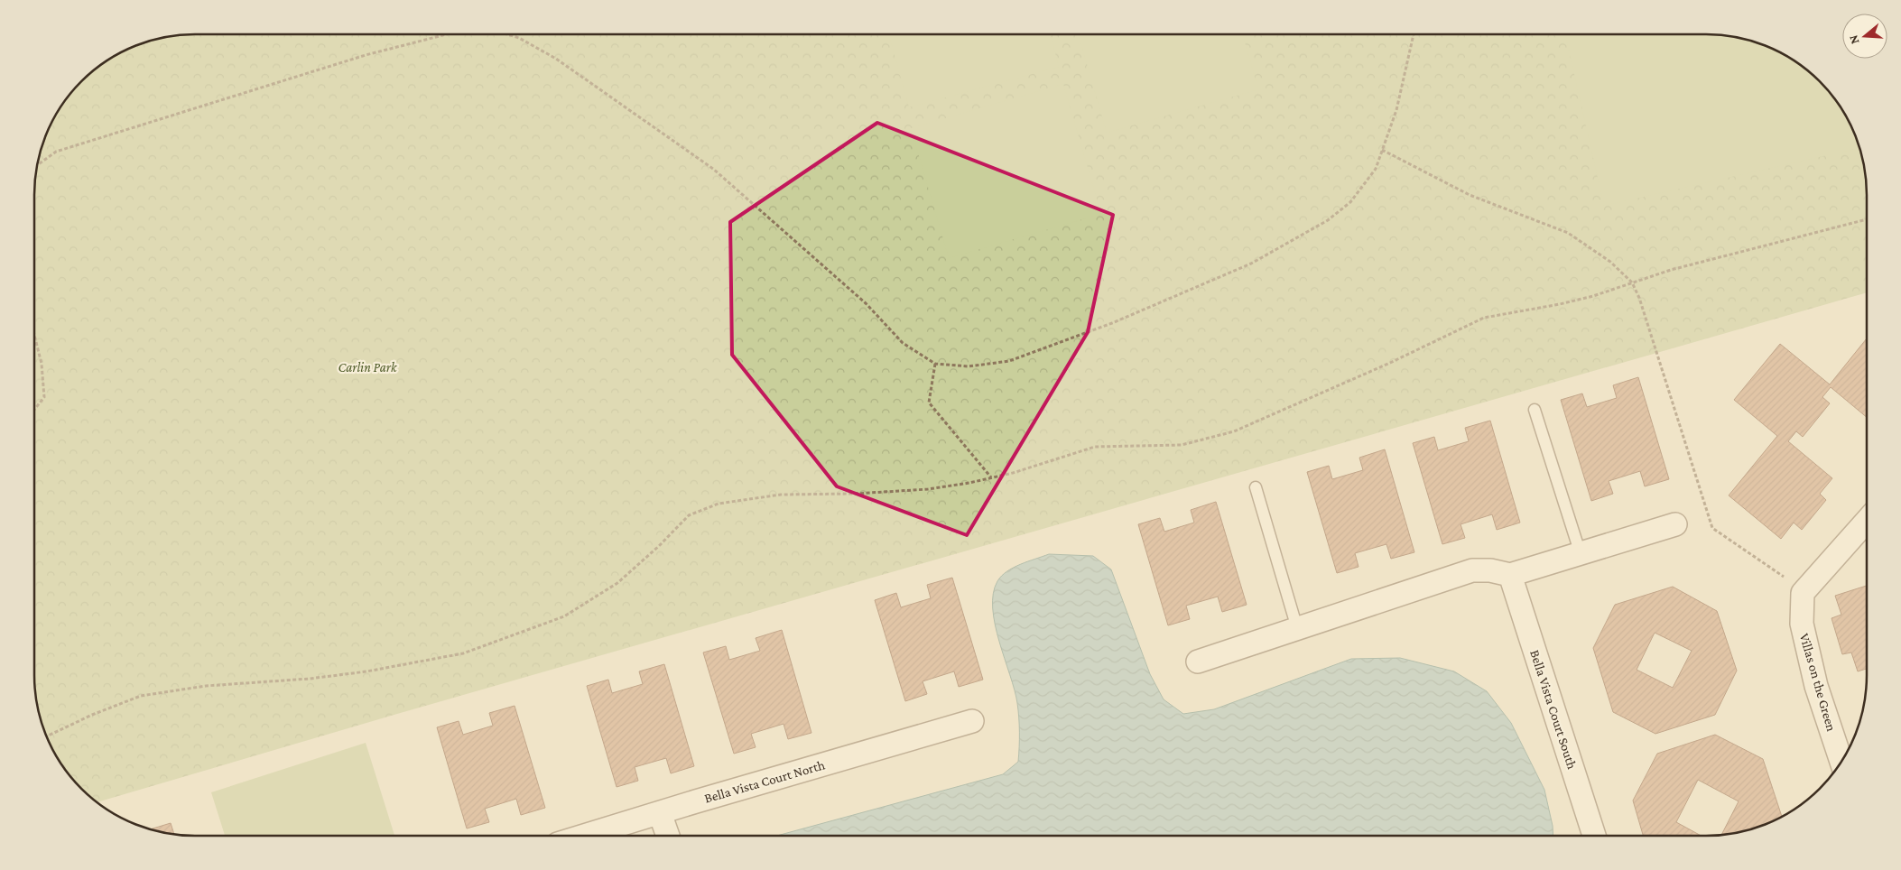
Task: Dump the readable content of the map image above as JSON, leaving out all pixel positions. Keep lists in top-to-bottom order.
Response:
{
  "streets": {
    "street": ["Villas on the Green", "Bella Vista Court South", "Bella Vista Court North"]
  },
  "parks": ["Carlin Park"],
  "north": "left"
}
